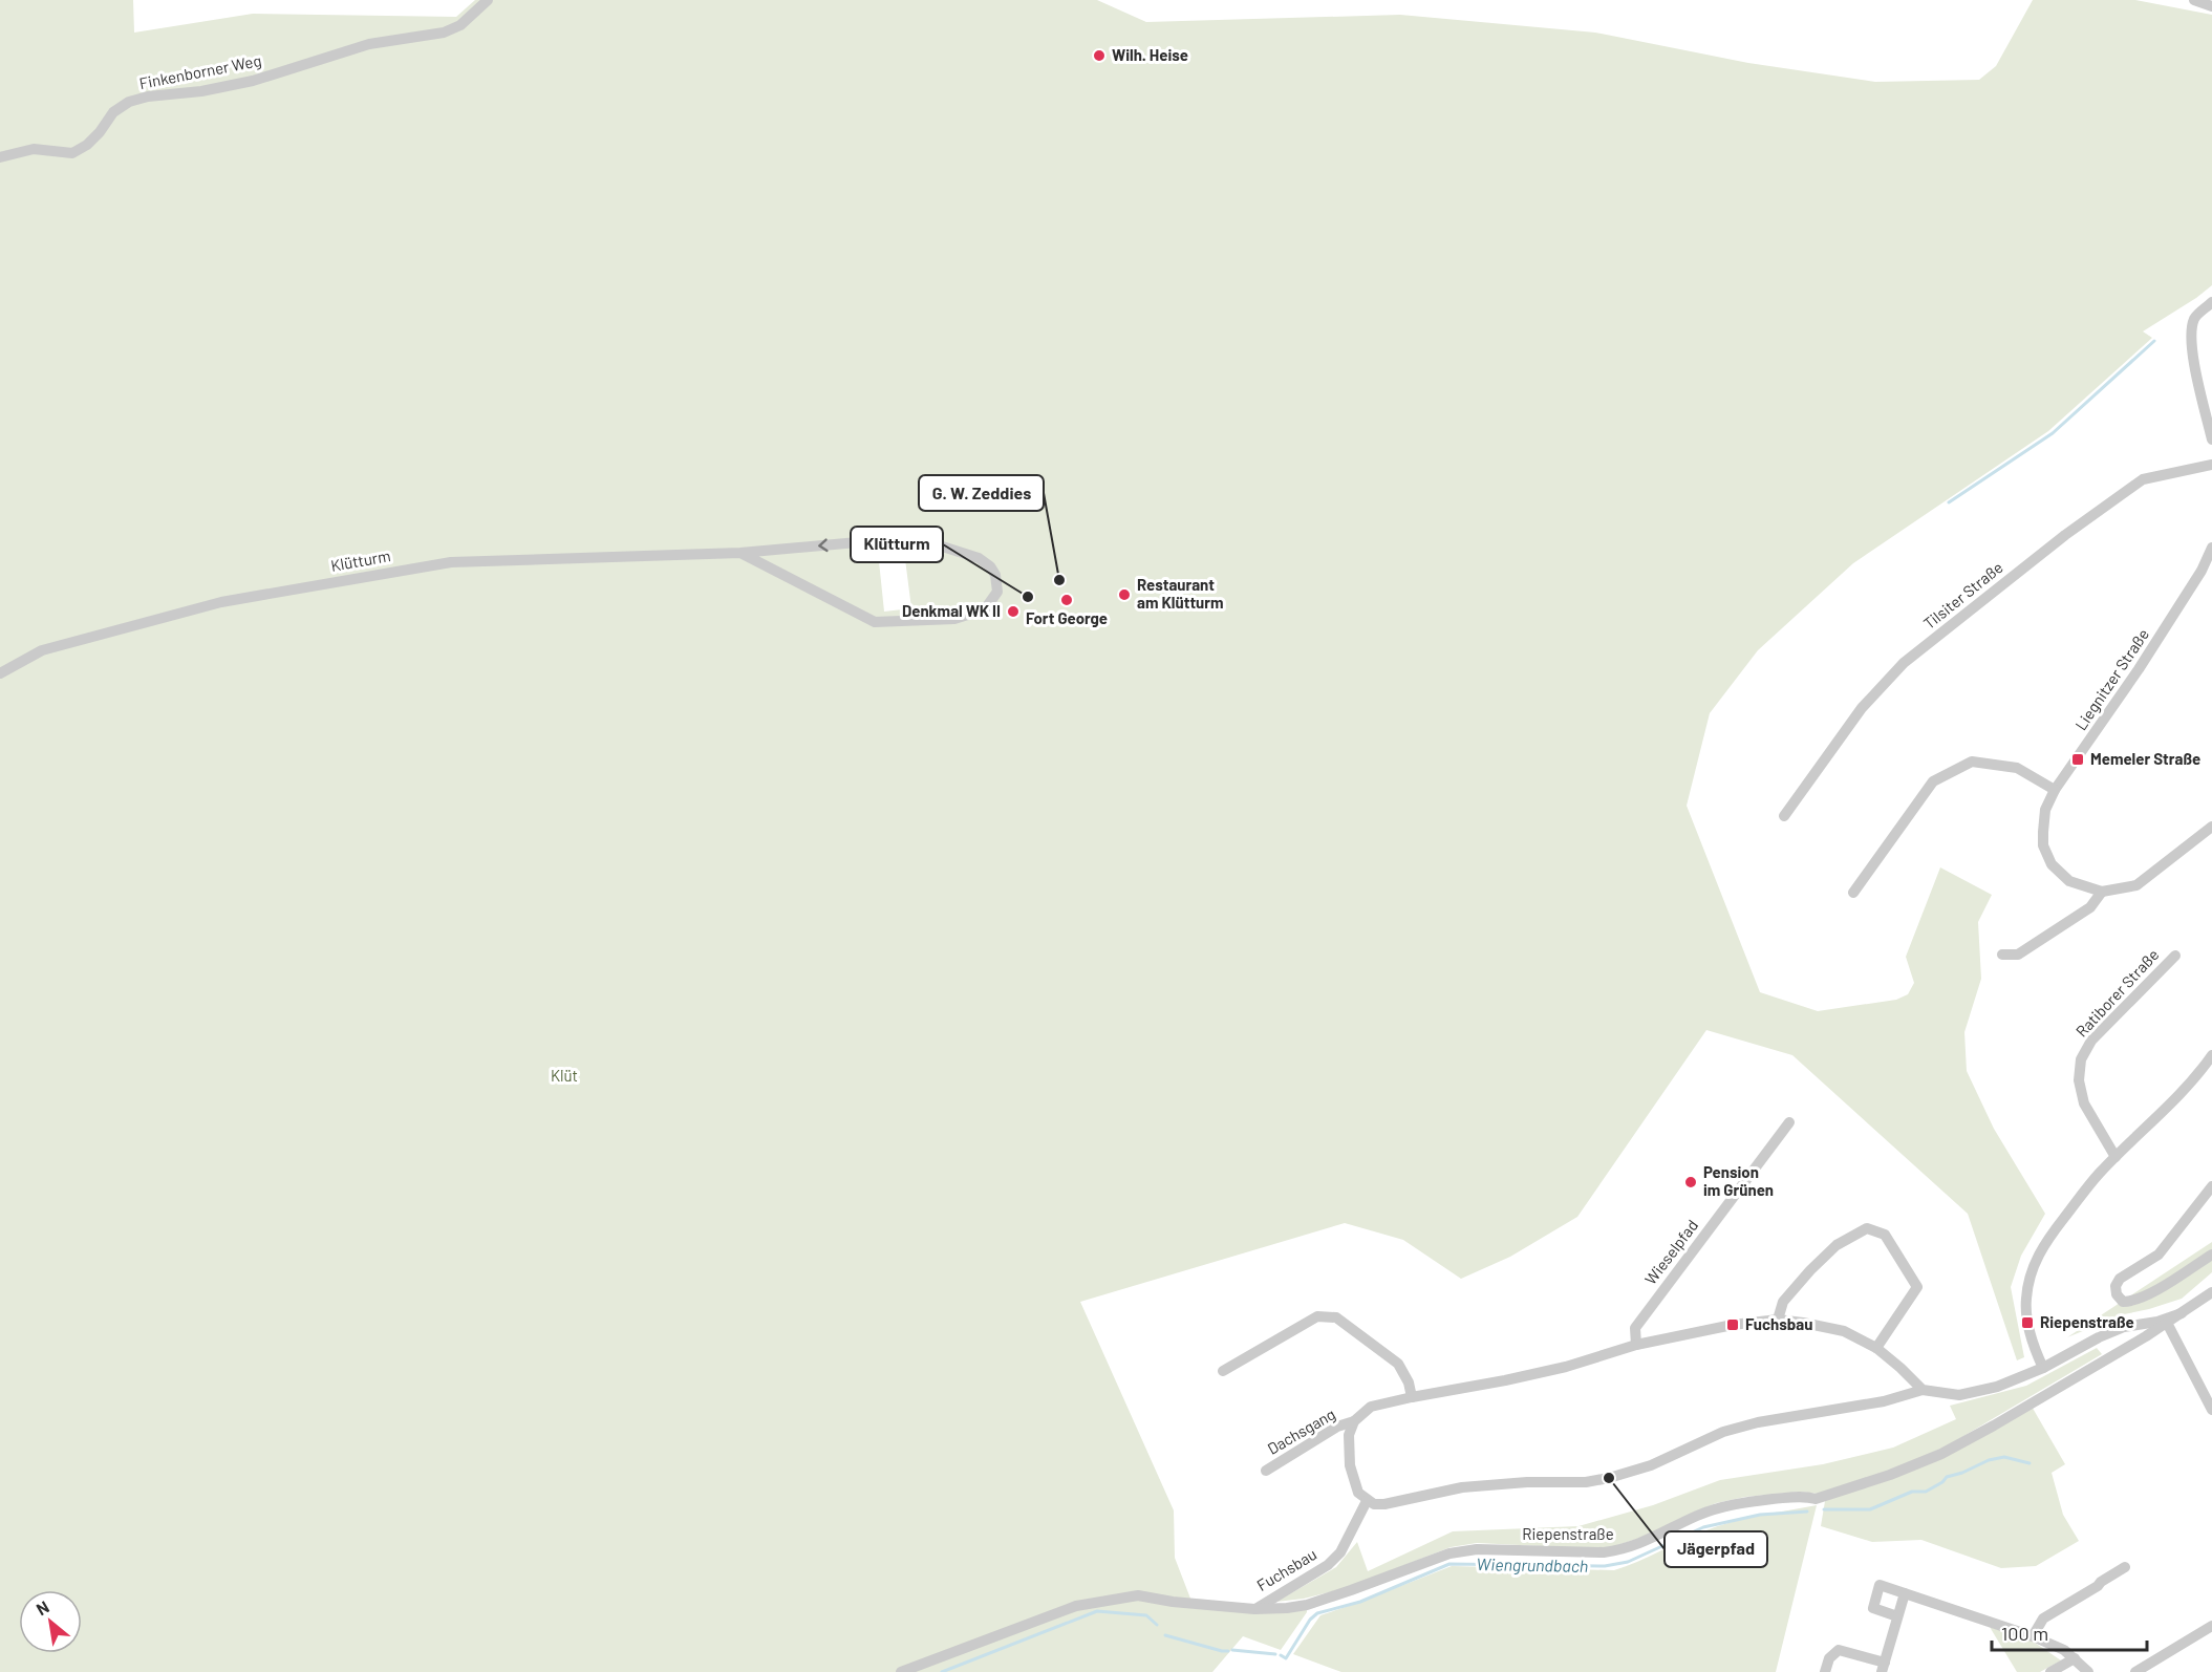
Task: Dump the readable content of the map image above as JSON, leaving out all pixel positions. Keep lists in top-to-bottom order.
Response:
{
  "streets": {
    "street": [
      "Finkenborner Weg",
      "Klütturm",
      "Tilsiter Straße",
      "Liegnitzer Straße",
      "Ratiborer Straße",
      "Wieselpfad",
      "Dachsgang",
      "Riepenstraße",
      "Fuchsbau"
    ]
  },
  "crossings": [
    ["Riepenstraße", "Fuchsbau"]
  ],
  "water": ["Wiengrundbach"],
  "parks": ["Klüt"],
  "places": {
    "other": [
      "Wilh. Heise",
      "G. W. Zeddies",
      "Restaurant am Klütturm",
      "Klütturm",
      "Fort George",
      "Denkmal WK II",
      "Pension im Grünen",
      "Jägerpfad"
    ],
    "transit": ["Memeler Straße", "Riepenstraße", "Fuchsbau"]
  },
  "scale_bar": "100 m",
  "north": "top left"
}
